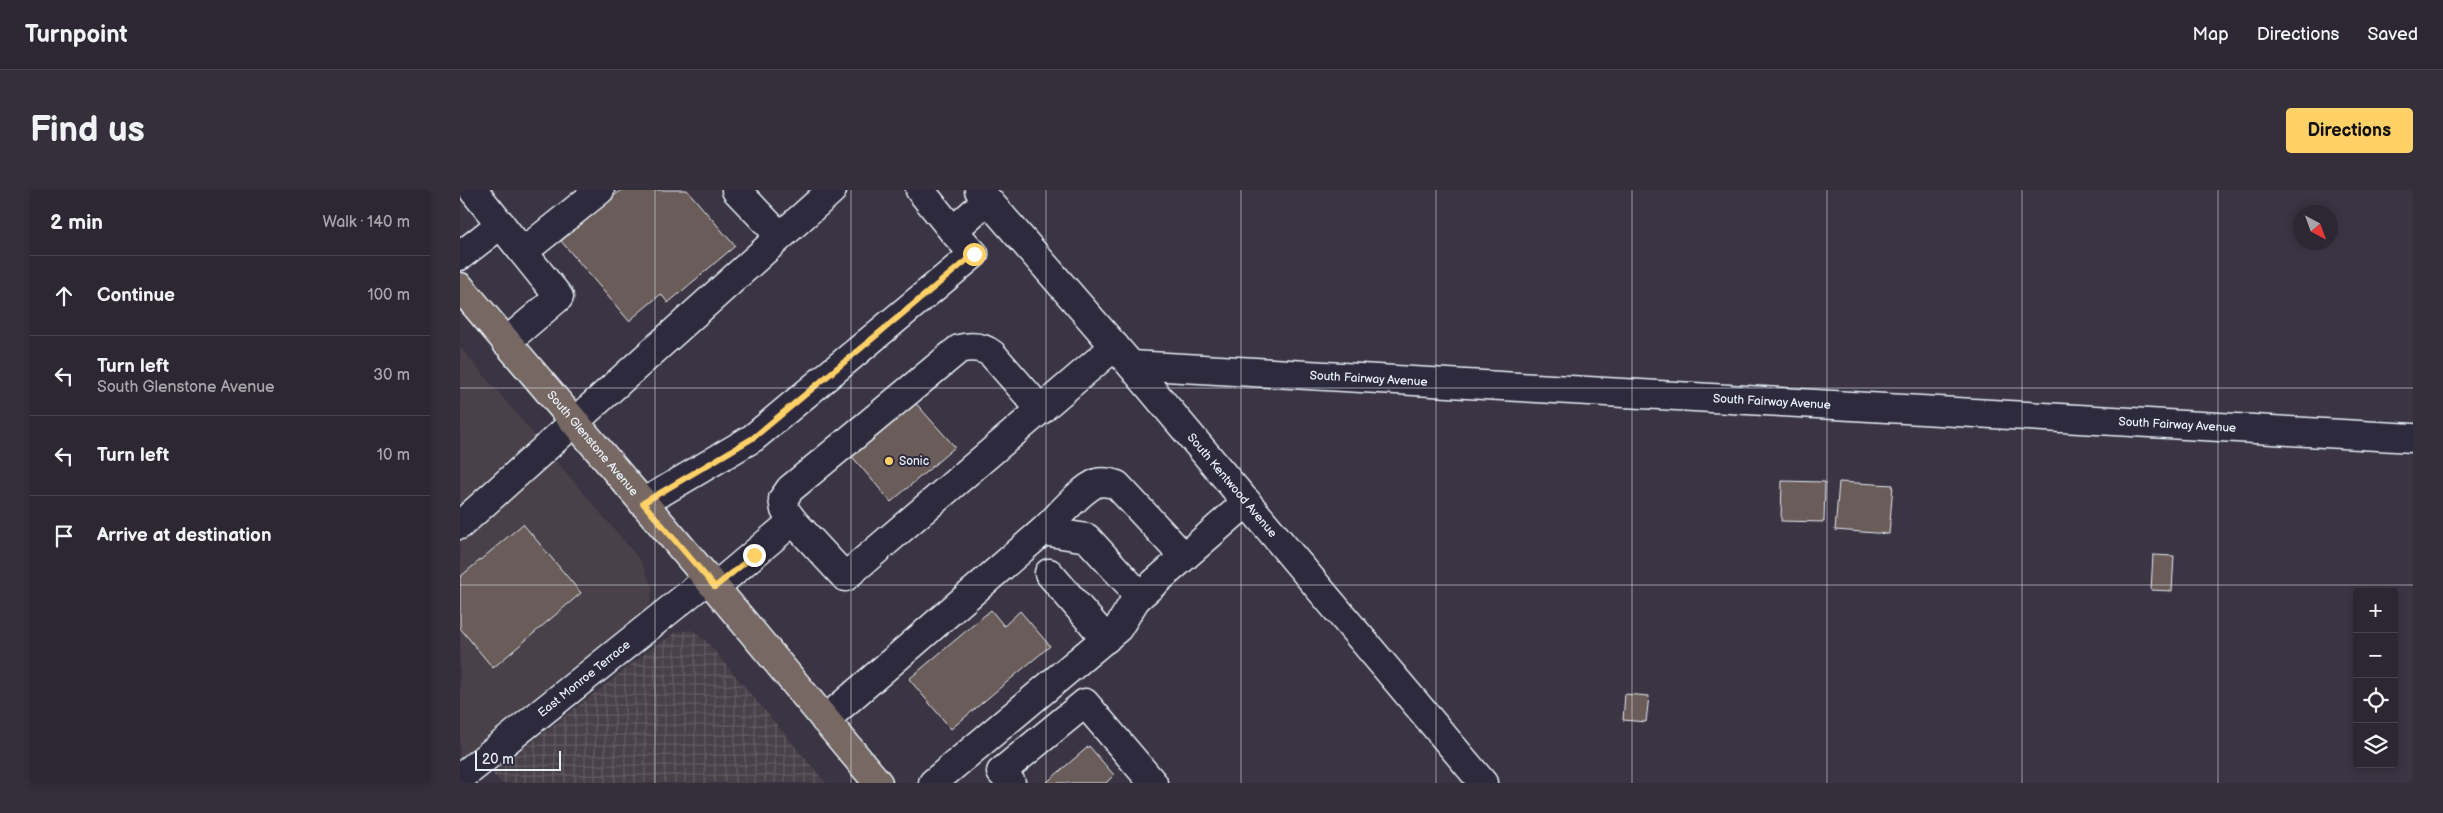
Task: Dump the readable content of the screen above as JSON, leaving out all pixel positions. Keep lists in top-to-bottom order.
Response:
{
  "streets": {
    "main road": ["South Glenstone Avenue"],
    "street": ["South Fairway Avenue", "South Kentwood Avenue", "East Monroe Terrace"]
  },
  "crossings": [
    ["South Fairway Avenue", "South Kentwood Avenue"],
    ["South Glenstone Avenue", "East Monroe Terrace"]
  ],
  "places": ["Sonic"],
  "scale_bar": "20 m",
  "north": "bottom right",
  "page": {
    "header": "Turnpoint",
    "nav": ["Map", "Directions", "Saved"],
    "buttons": "Directions",
    "title": "Find us",
    "heading": ["2 min", "Walk · 140 m"],
    "list": [
      ["Continue", "100 m"],
      ["Turn left", "South Glenstone Avenue", "30 m"],
      ["Turn left", "10 m"],
      "Arrive at destination"
    ],
    "map_buttons": ["+", "−"],
    "scale": "20 m"
  }
}
